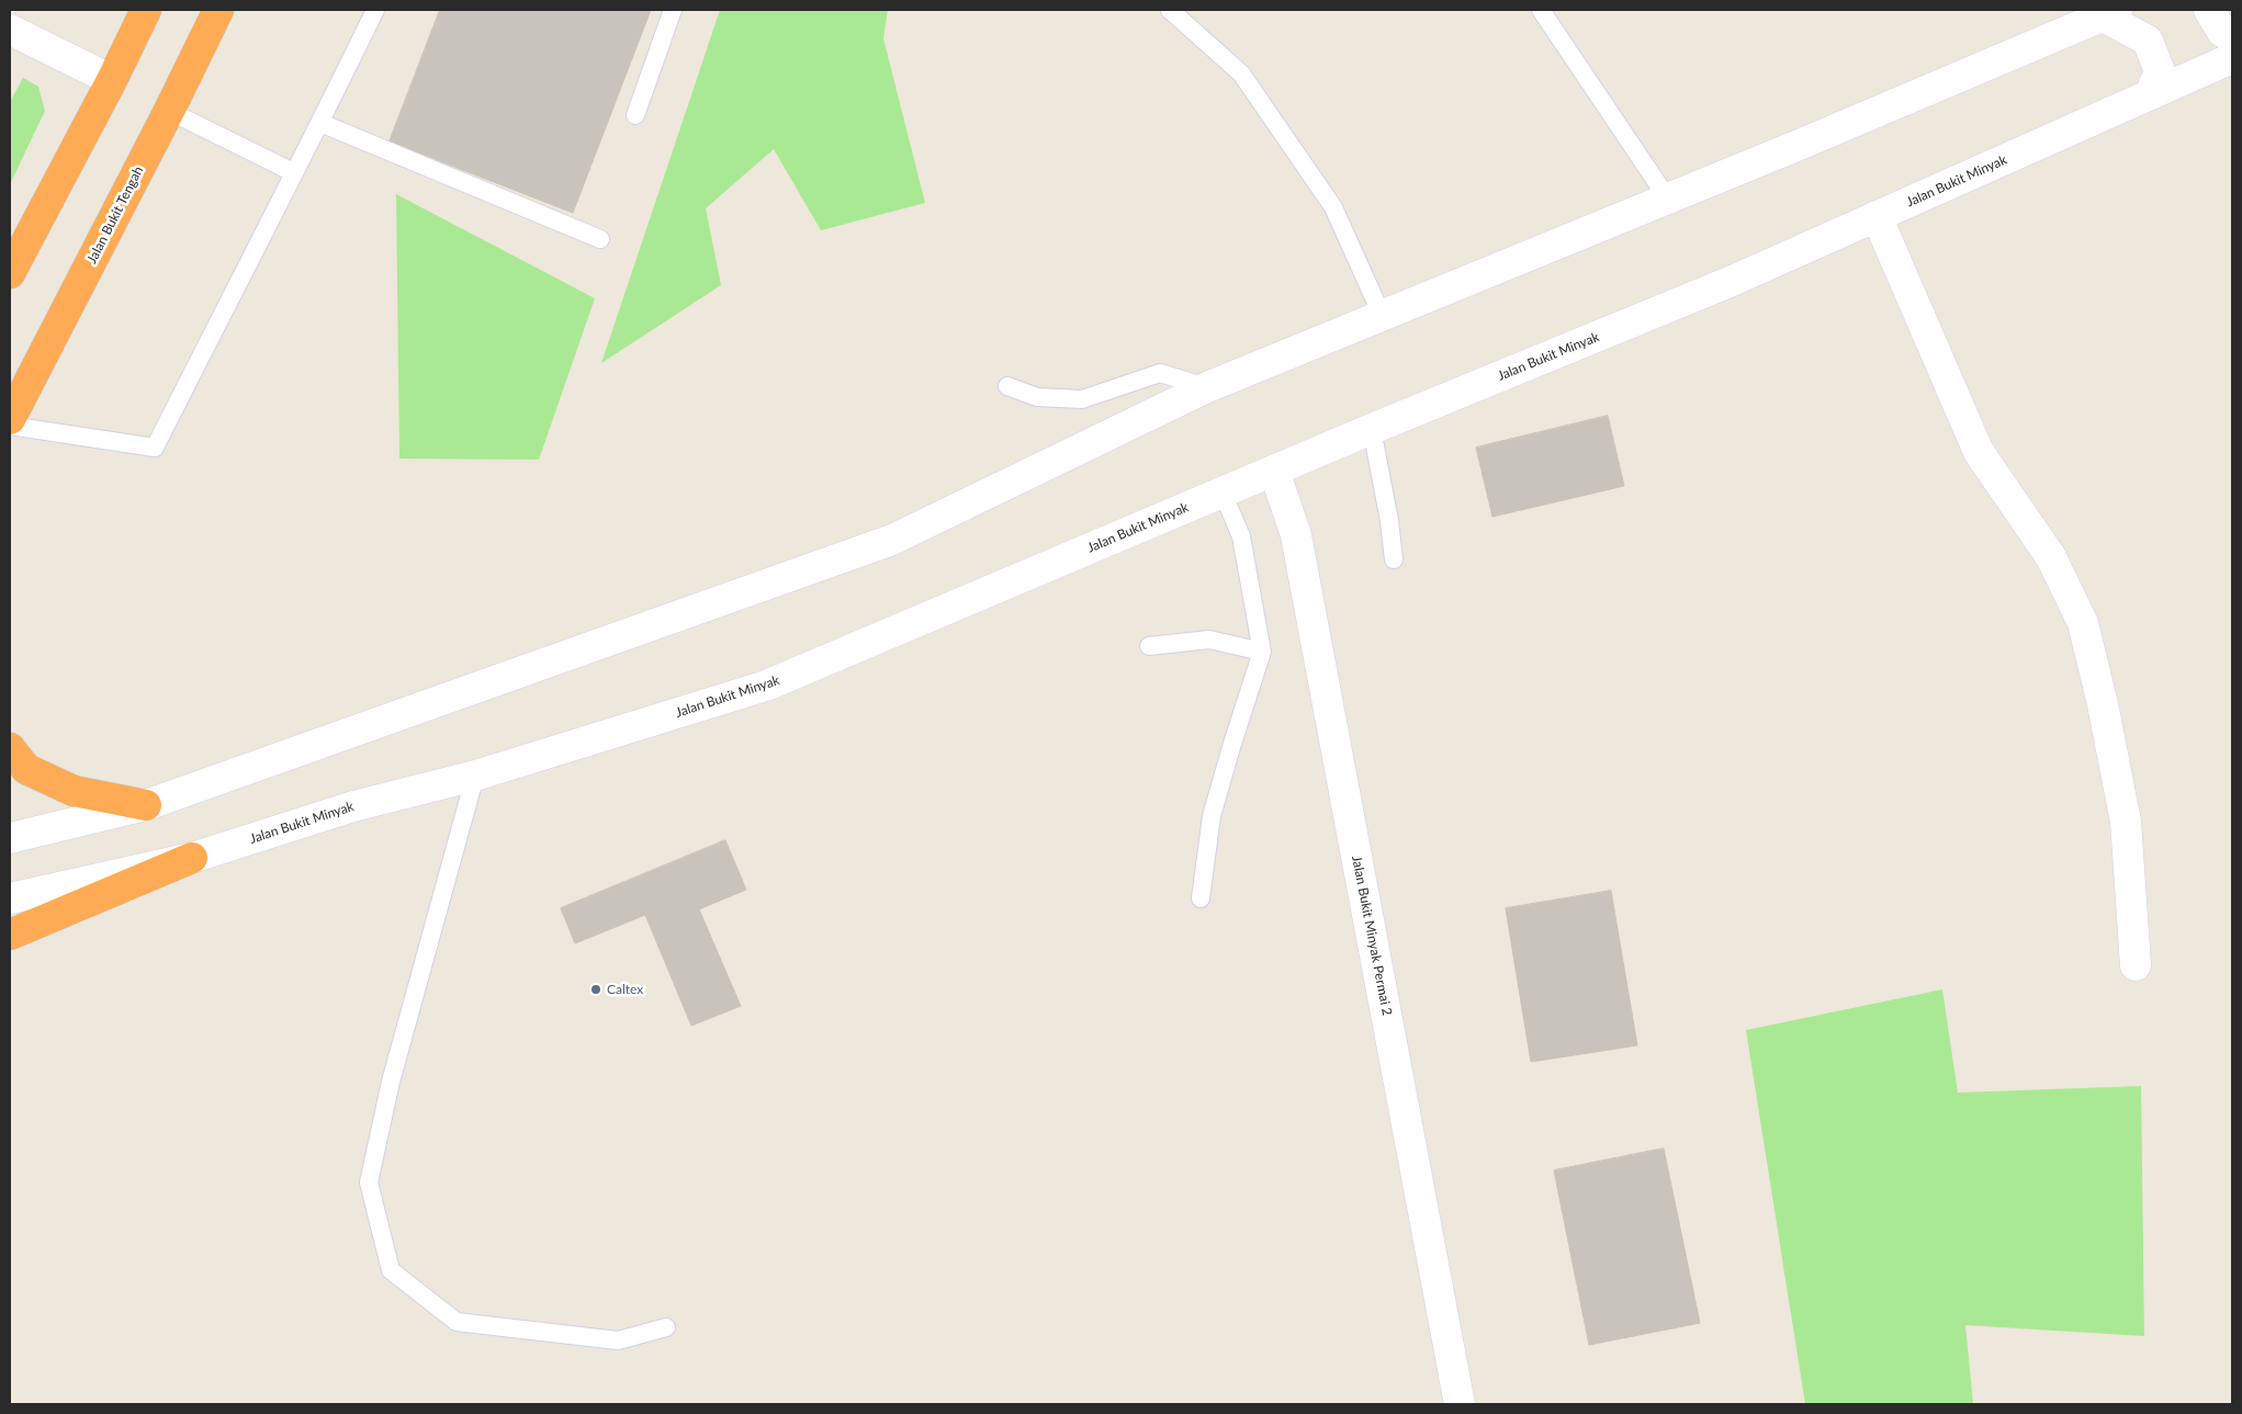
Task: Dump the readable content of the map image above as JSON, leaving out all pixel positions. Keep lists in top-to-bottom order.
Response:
{
  "streets": {
    "highway": ["Jalan Bukit Tengah"],
    "main road": ["Jalan Bukit Minyak", "Jalan Bukit Minyak Permai 2"]
  },
  "crossings": [
    ["Jalan Bukit Minyak", "Jalan Bukit Minyak Permai 2"]
  ],
  "places": ["Caltex"]
}
